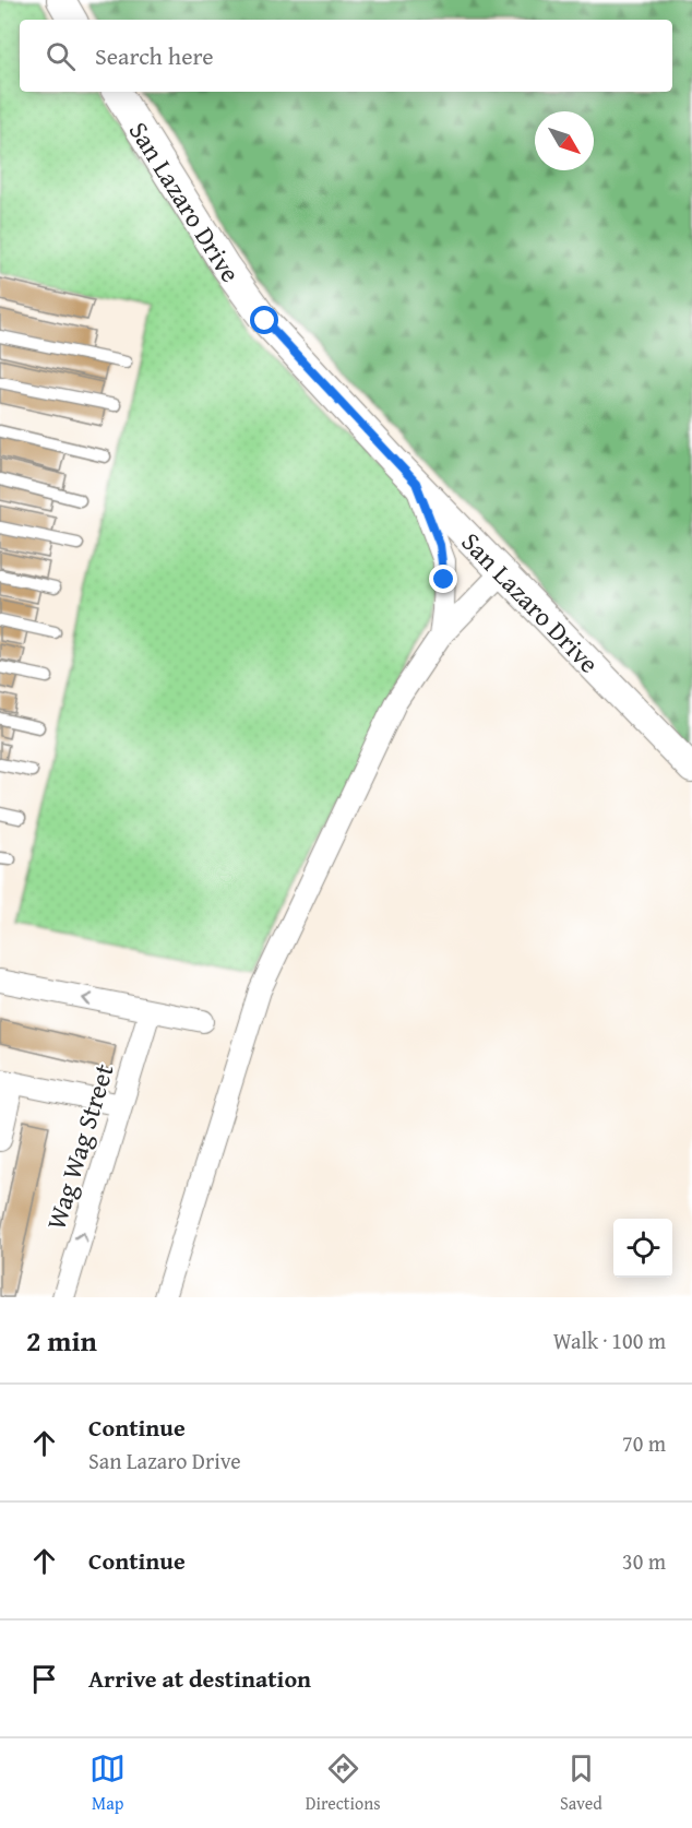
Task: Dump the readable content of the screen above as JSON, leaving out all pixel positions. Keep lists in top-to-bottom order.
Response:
{
  "streets": {
    "street": ["San Lazaro Drive", "Wag Wag Street"]
  },
  "north": "bottom right",
  "page": {
    "search": "Search here",
    "heading": ["2 min", "Walk · 100 m"],
    "list": [
      ["Continue", "San Lazaro Drive", "70 m"],
      ["Continue", "30 m"],
      "Arrive at destination"
    ],
    "nav": ["Map", "Directions", "Saved"]
  }
}
